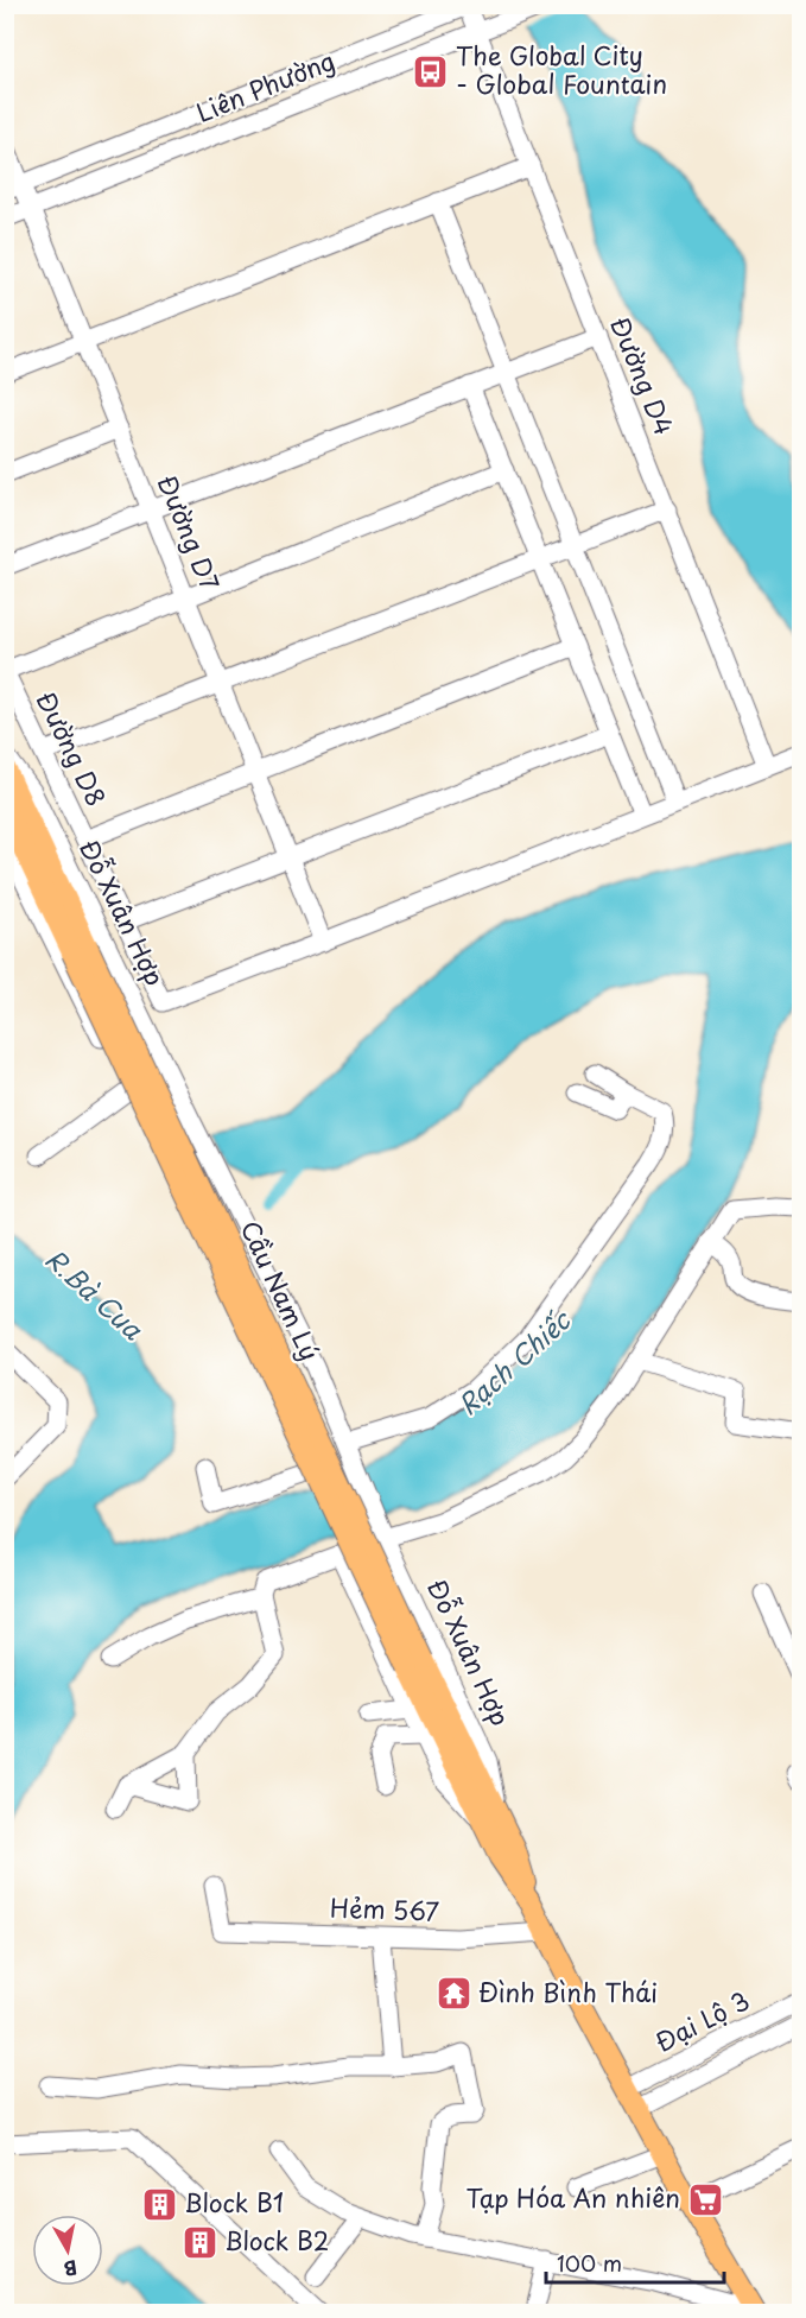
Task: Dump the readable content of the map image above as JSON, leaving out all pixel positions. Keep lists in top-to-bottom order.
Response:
{
  "streets": {
    "main road": ["Đỗ Xuân Hợp", "Cầu Nam Lý"],
    "street": [
      "Liên Phường",
      "Đường D4",
      "Đường D7",
      "Đường D8",
      "Hẻm 567",
      "Đại Lộ 3"
    ]
  },
  "crossings": [
    ["Liên Phường", "Đường D4"],
    ["Liên Phường", "Đường D7"],
    ["Đường D7", "Đường D8"],
    ["Đỗ Xuân Hợp", "Cầu Nam Lý"],
    ["Đỗ Xuân Hợp", "Hẻm 567"],
    ["Đỗ Xuân Hợp", "Đại Lộ 3"]
  ],
  "water": ["R.Bà Cua", "Rạch Chiếc"],
  "places": {
    "bus stop": ["The Global City - Global Fountain"],
    "temple": ["Đình Bình Thái"],
    "supermarket": ["Tạp Hóa An nhiên"],
    "building": ["Block B1", "Block B2"]
  },
  "scale_bar": "100 m",
  "north": "bottom"
}
